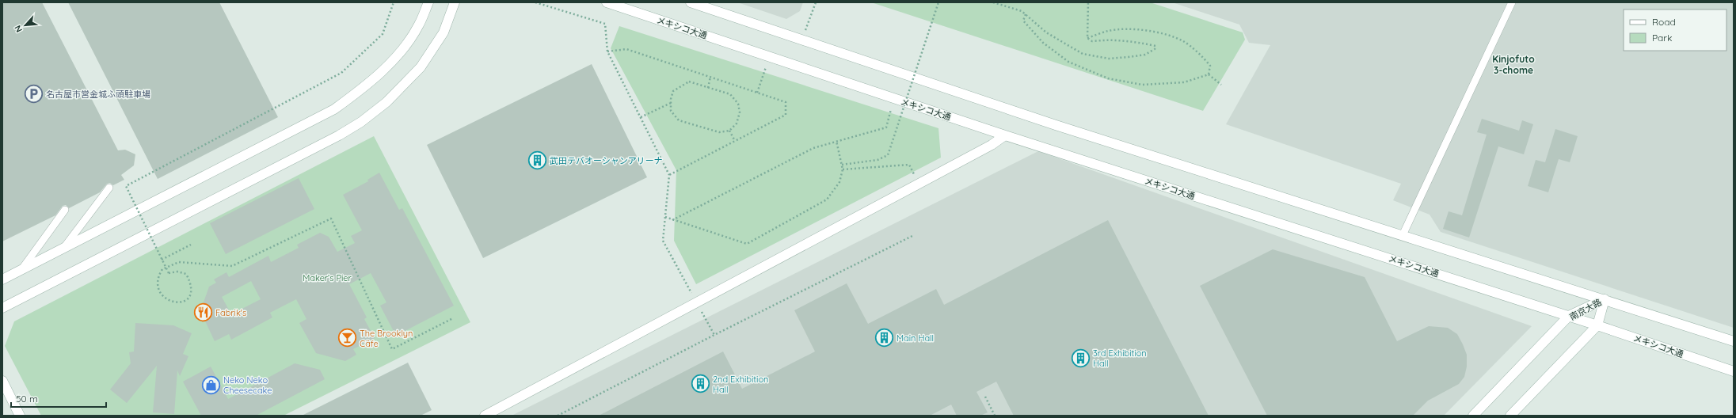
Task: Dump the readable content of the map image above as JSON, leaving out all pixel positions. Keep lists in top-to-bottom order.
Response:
{
  "streets": {
    "street": ["メキシコ大通", "南京大路"]
  },
  "crossings": [
    ["メキシコ大通", "南京大路"]
  ],
  "districts": ["Kinjofuto 3-chome"],
  "parks": ["Maker’s Pier"],
  "places": {
    "parking": ["名古屋市営金城ふ頭駐車場"],
    "building": [
      "武田テバオーシャンアリーナ",
      "Main Hall",
      "3rd Exhibition Hall",
      "2nd Exhibition Hall"
    ],
    "restaurant": ["Fabrik's"],
    "bar": ["The Brooklyn Cäfe"],
    "shop": ["Neko Neko Cheesecake"]
  },
  "legend": ["Road", "Park"],
  "scale_bar": "50 m",
  "north": "bottom left"
}
